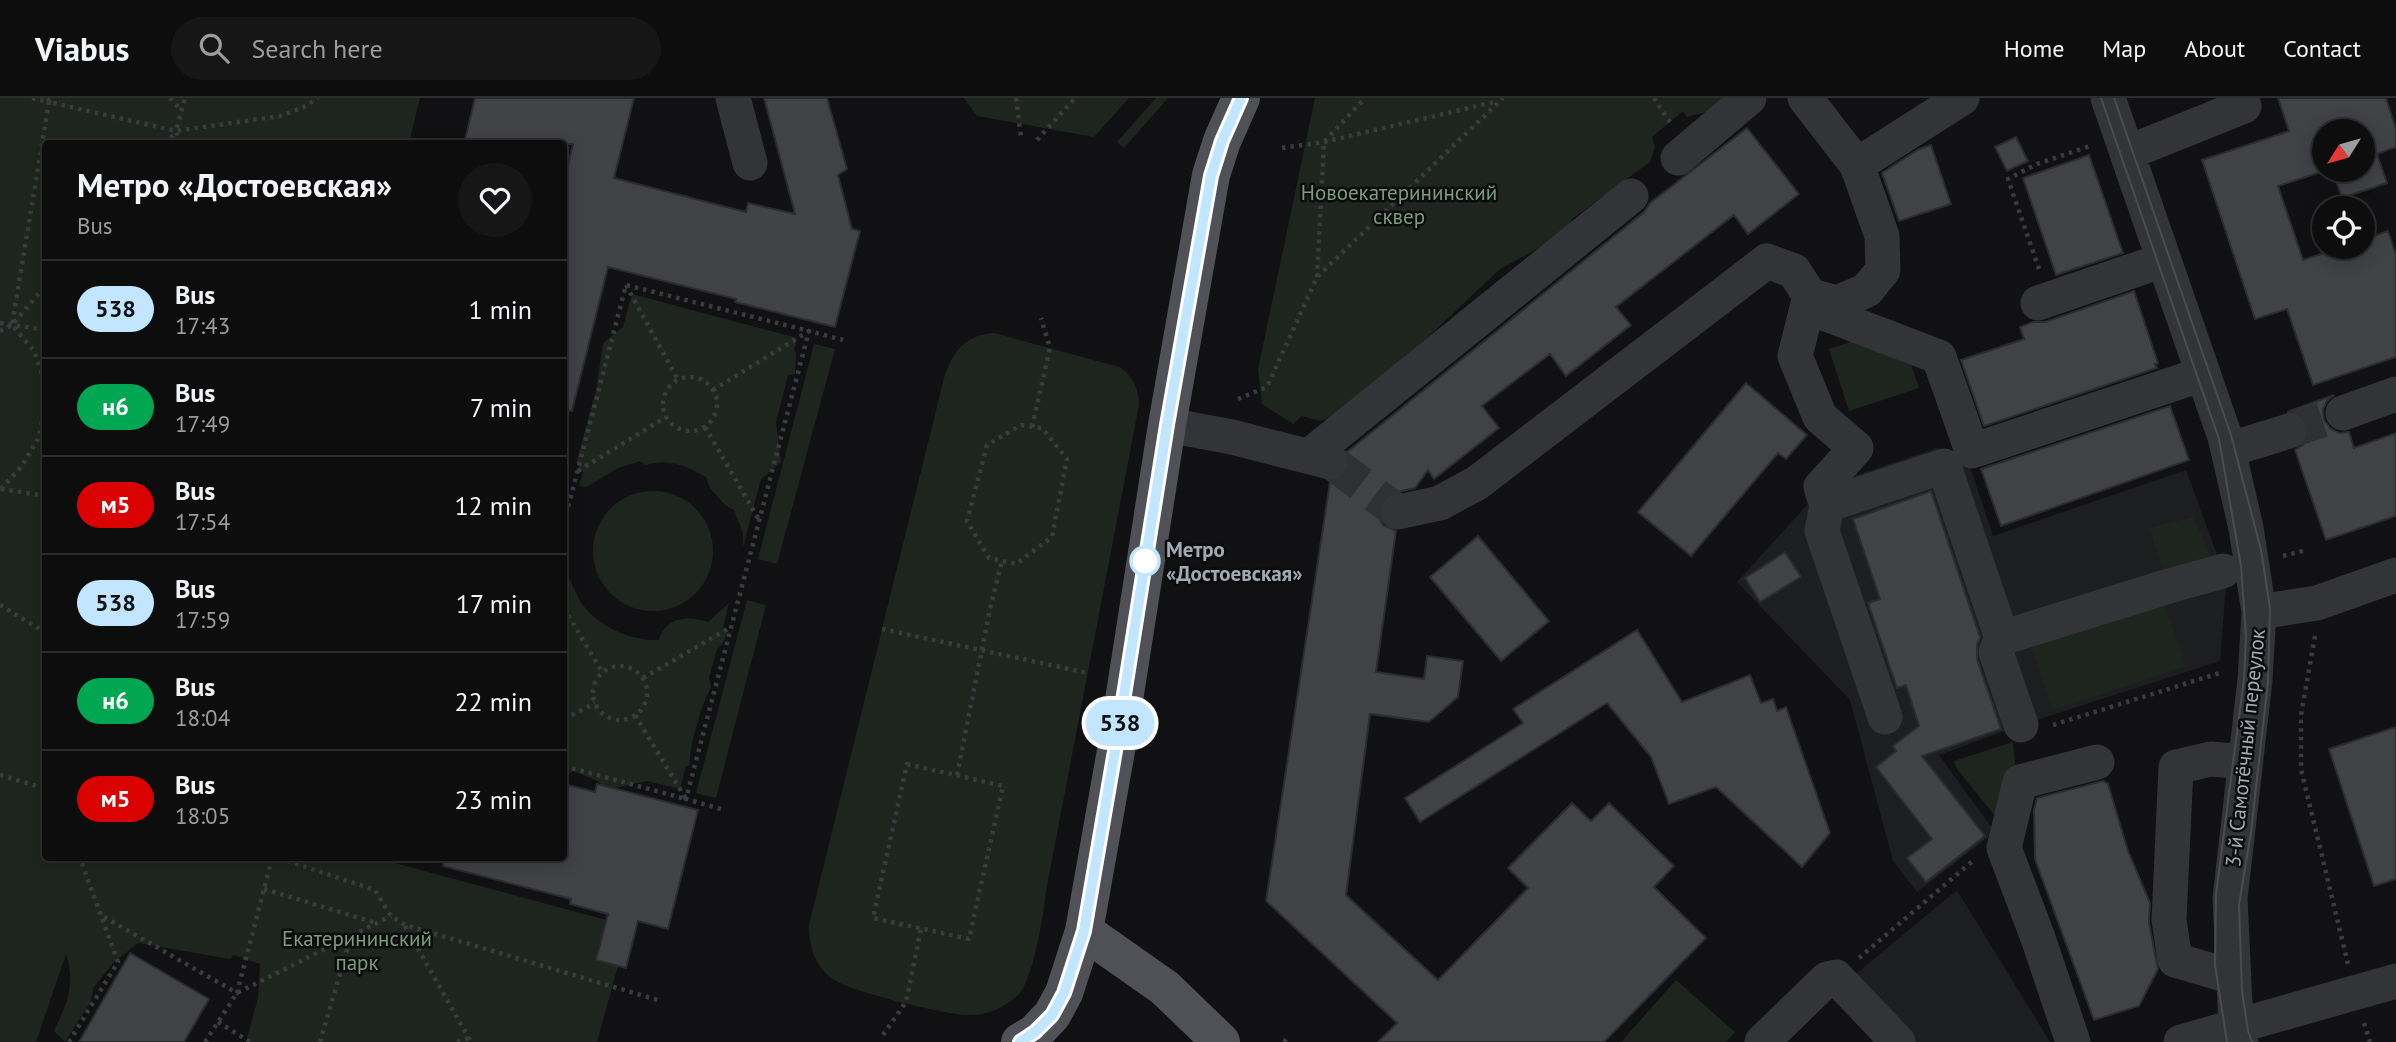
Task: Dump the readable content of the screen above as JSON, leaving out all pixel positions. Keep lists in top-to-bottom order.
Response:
{
  "streets": {
    "street": ["3-й Самотёчный переулок"]
  },
  "parks": ["Новоекатерининский сквер", "Екатерининский парк"],
  "places": ["Метро «Достоевская»"],
  "lines": ["bus line 538"],
  "north": "bottom left",
  "page": {
    "header": "Viabus",
    "search": "Search here",
    "nav": [
      "Home",
      "Map",
      "About",
      "Contact"
    ],
    "on_map": "538",
    "heading": ["Метро «Достоевская»", "Bus"],
    "list": [
      {
        "mark": "538",
        "name": "Bus",
        "note": "17:43",
        "value": "1 min"
      },
      {
        "mark": "н6",
        "name": "Bus",
        "note": "17:49",
        "value": "7 min"
      },
      {
        "mark": "м5",
        "name": "Bus",
        "note": "17:54",
        "value": "12 min"
      },
      {
        "mark": "538",
        "name": "Bus",
        "note": "17:59",
        "value": "17 min"
      },
      {
        "mark": "н6",
        "name": "Bus",
        "note": "18:04",
        "value": "22 min"
      },
      {
        "mark": "м5",
        "name": "Bus",
        "note": "18:05",
        "value": "23 min"
      }
    ]
  }
}
